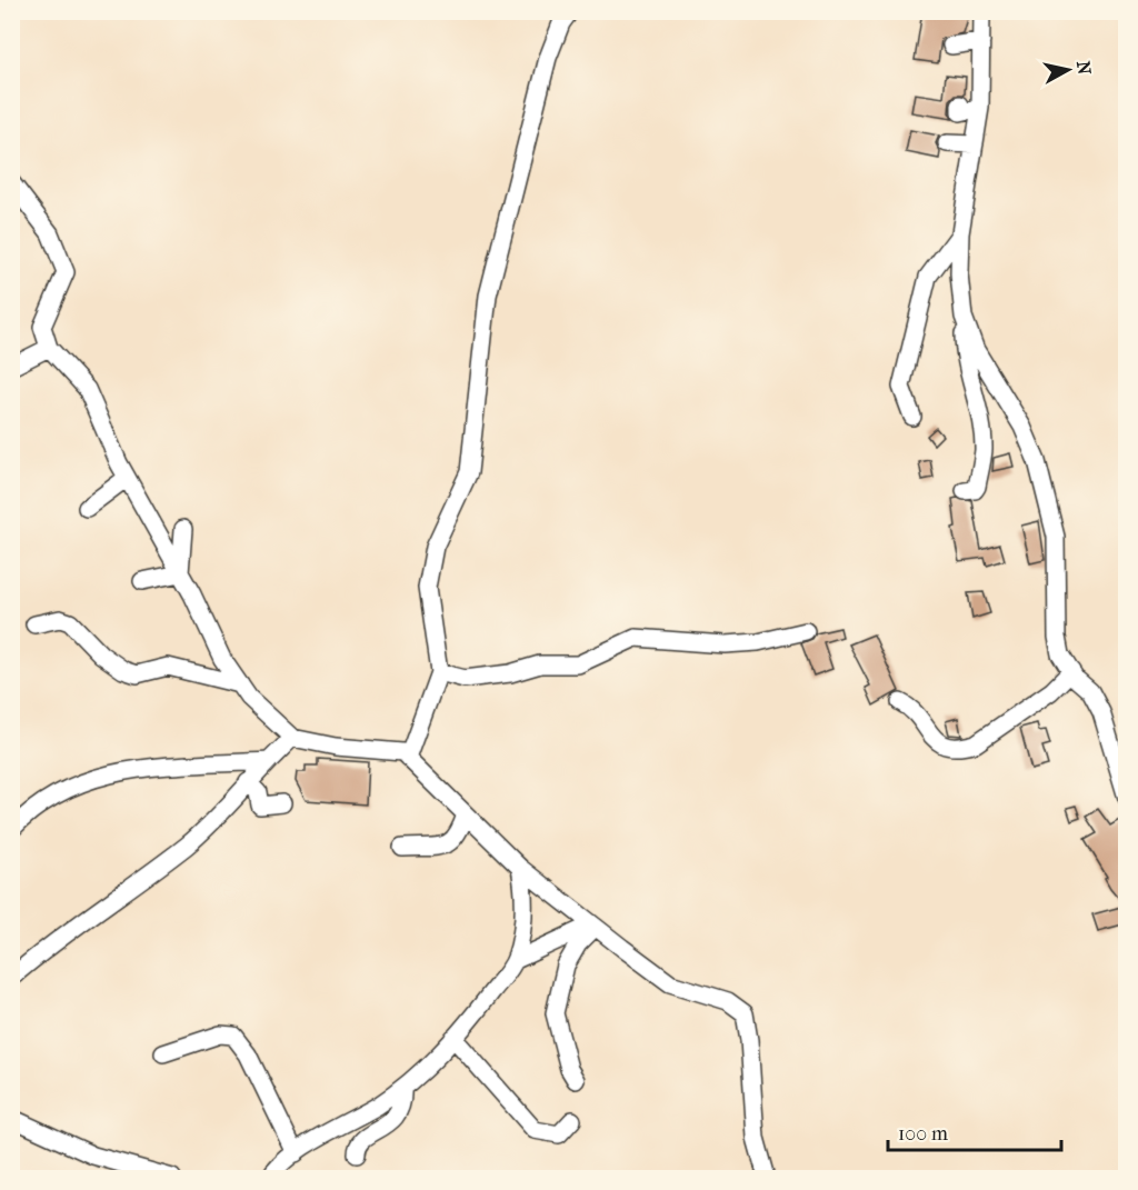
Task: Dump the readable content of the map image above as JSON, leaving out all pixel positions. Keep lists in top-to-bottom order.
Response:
{
  "scale_bar": "100 m",
  "north": "right"
}
